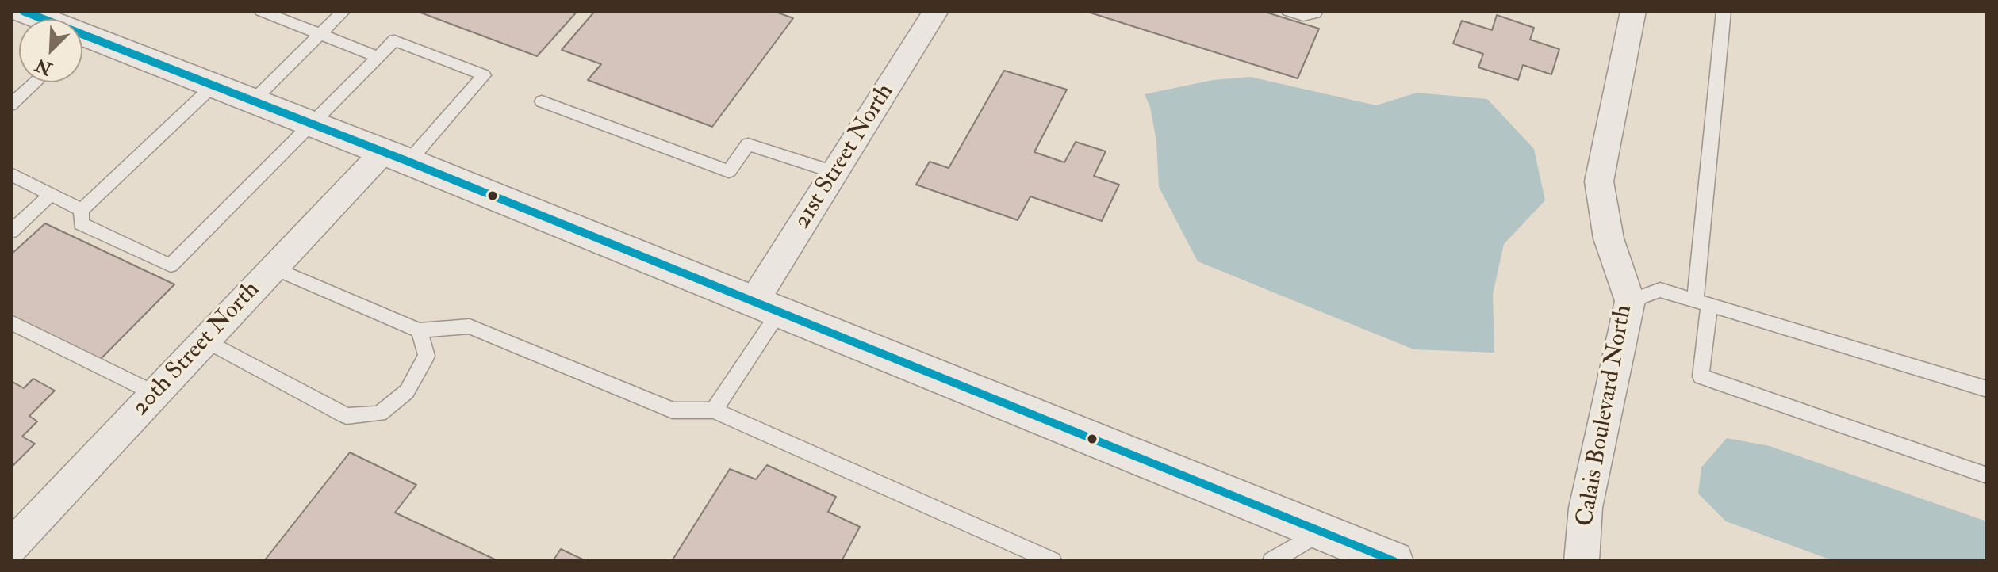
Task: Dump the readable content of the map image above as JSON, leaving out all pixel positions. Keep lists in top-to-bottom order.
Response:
{
  "streets": {
    "street": ["21st Street North", "20th Street North", "Calais Boulevard North"]
  },
  "north": "bottom left"
}
